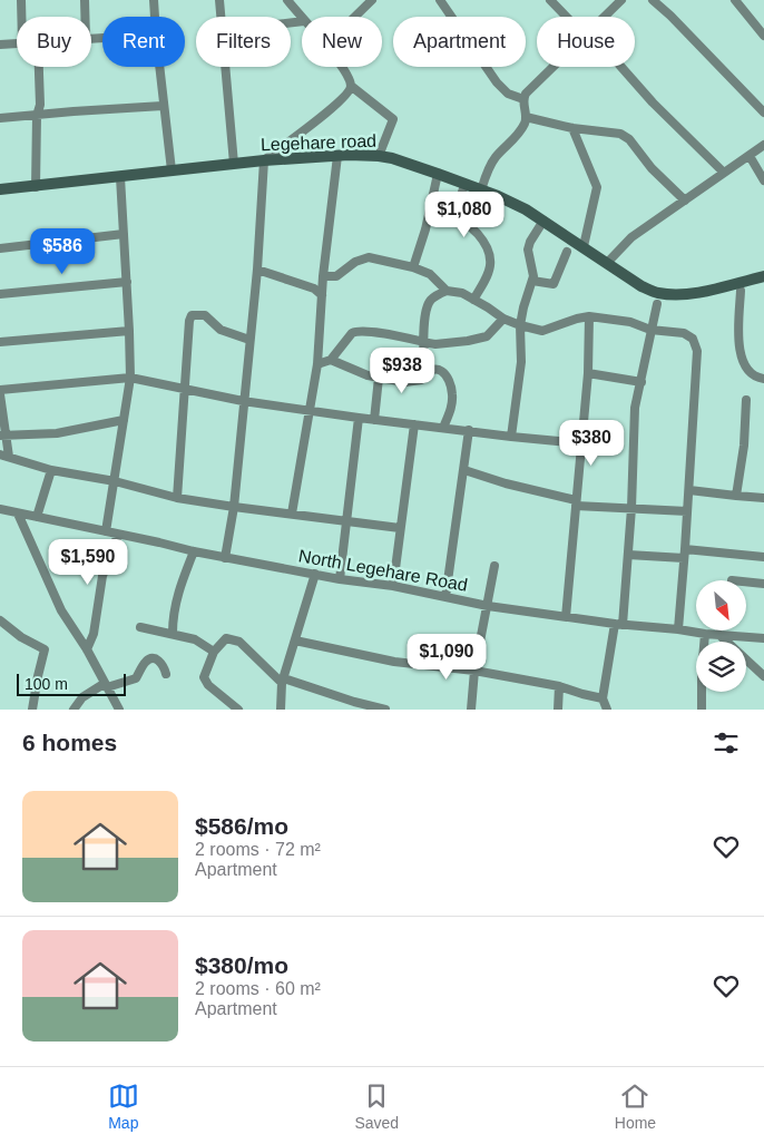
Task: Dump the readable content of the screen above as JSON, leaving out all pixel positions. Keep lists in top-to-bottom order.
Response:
{
  "streets": {
    "main road": ["Legehare road"],
    "street": ["North Legehare Road"]
  },
  "scale_bar": "100 m",
  "north": "bottom right",
  "page": {
    "chip": [
      "Buy",
      "Rent",
      "Filters",
      "New",
      "Apartment",
      "House"
    ],
    "price": [
      "$1,080",
      "$586",
      "$938",
      "$380",
      "$1,590",
      "$1,090"
    ],
    "scale": "100 m",
    "heading": "6 homes",
    "list": [
      {
        "name": "$586/mo",
        "note": "2 rooms · 72 m² · Apartment"
      },
      {
        "name": "$380/mo",
        "note": "2 rooms · 60 m² · Apartment"
      }
    ],
    "tabs": ["Map", "Saved", "Home"]
  }
}
